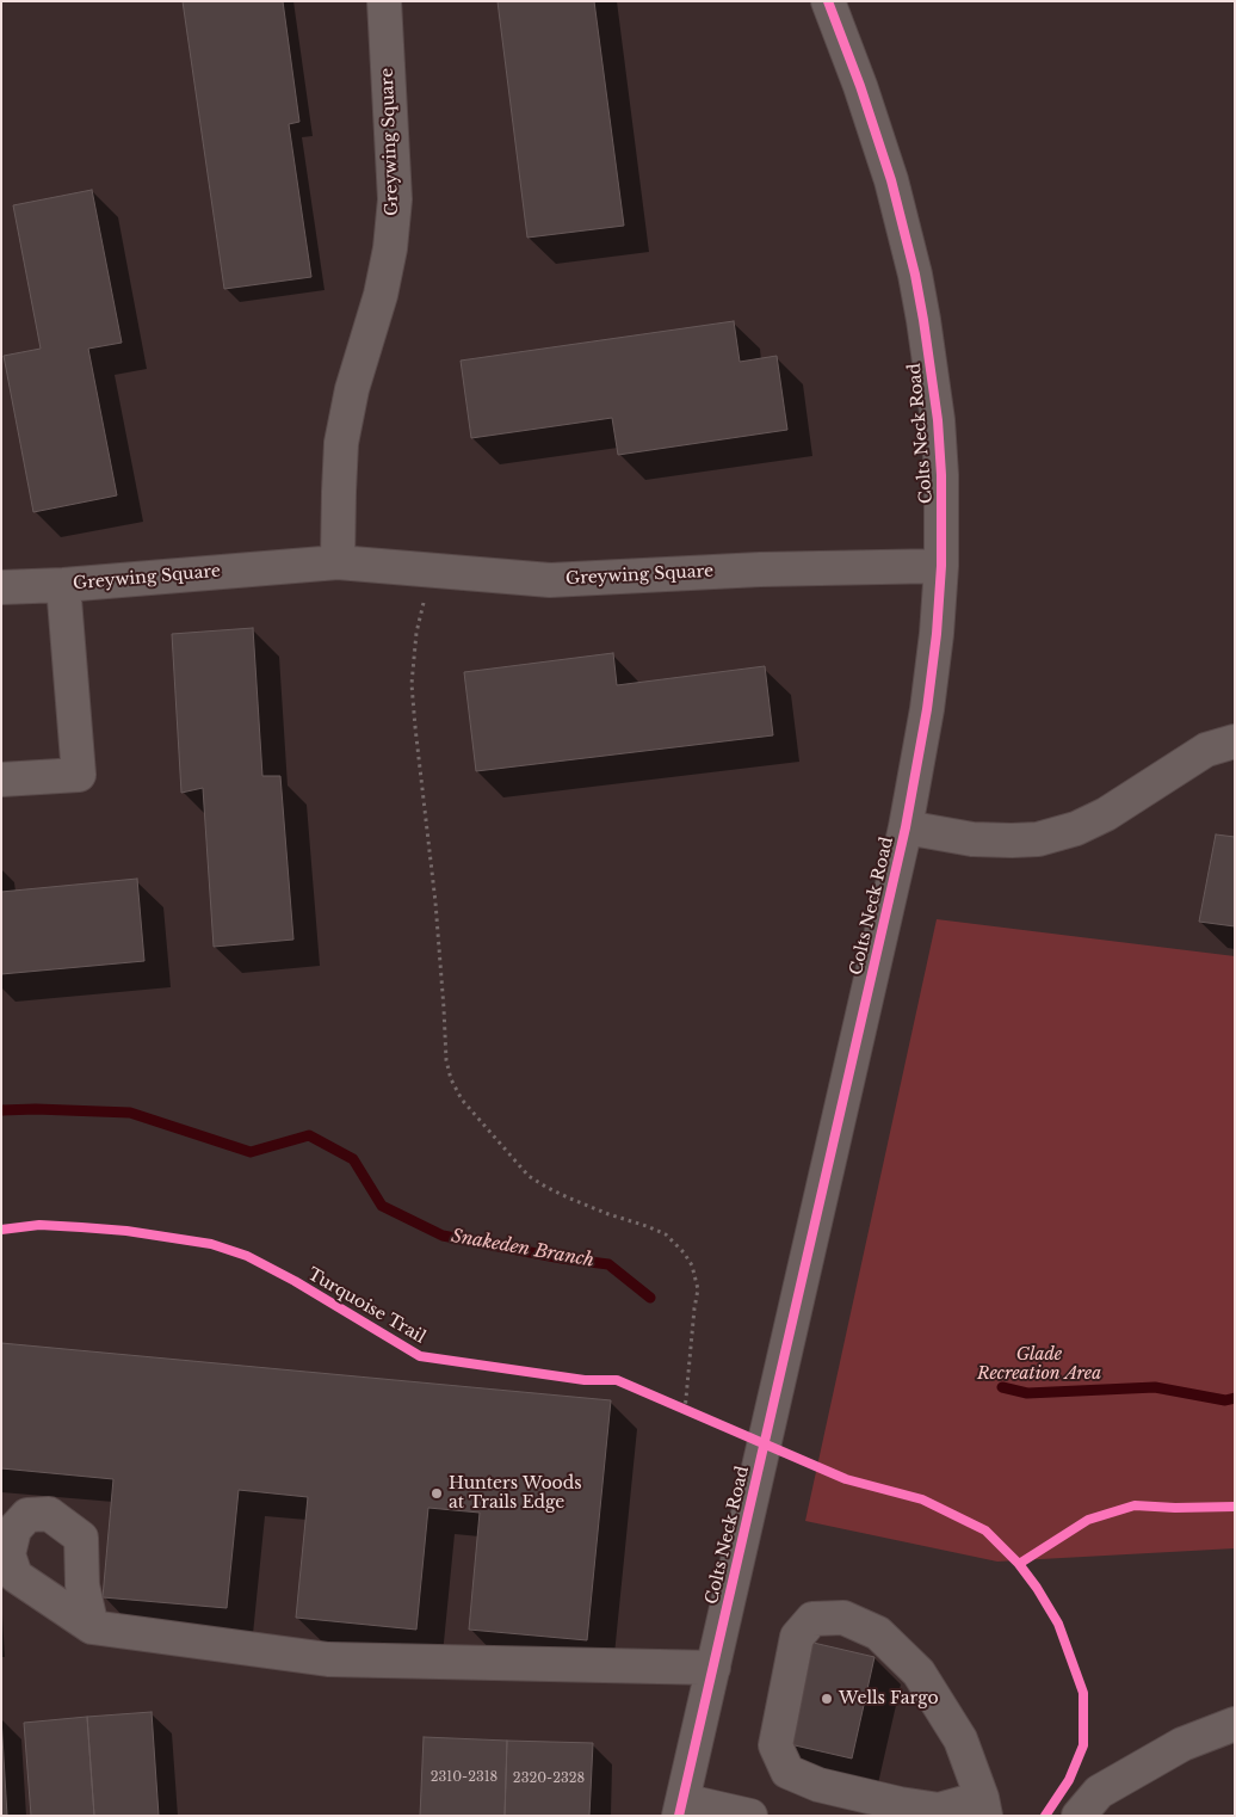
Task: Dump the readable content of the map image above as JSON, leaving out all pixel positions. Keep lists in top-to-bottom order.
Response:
{
  "streets": {
    "street": ["Greywing Square", "Colts Neck Road"],
    "cycle path": ["Turquoise Trail"]
  },
  "crossings": [
    ["Greywing Square", "Colts Neck Road"]
  ],
  "water": ["Snakeden Branch"],
  "parks": ["Glade Recreation Area"],
  "places": ["Hunters Woods at Trails Edge", "Wells Fargo"],
  "house_numbers": ["2310-2318", "2320-2328"]
}
